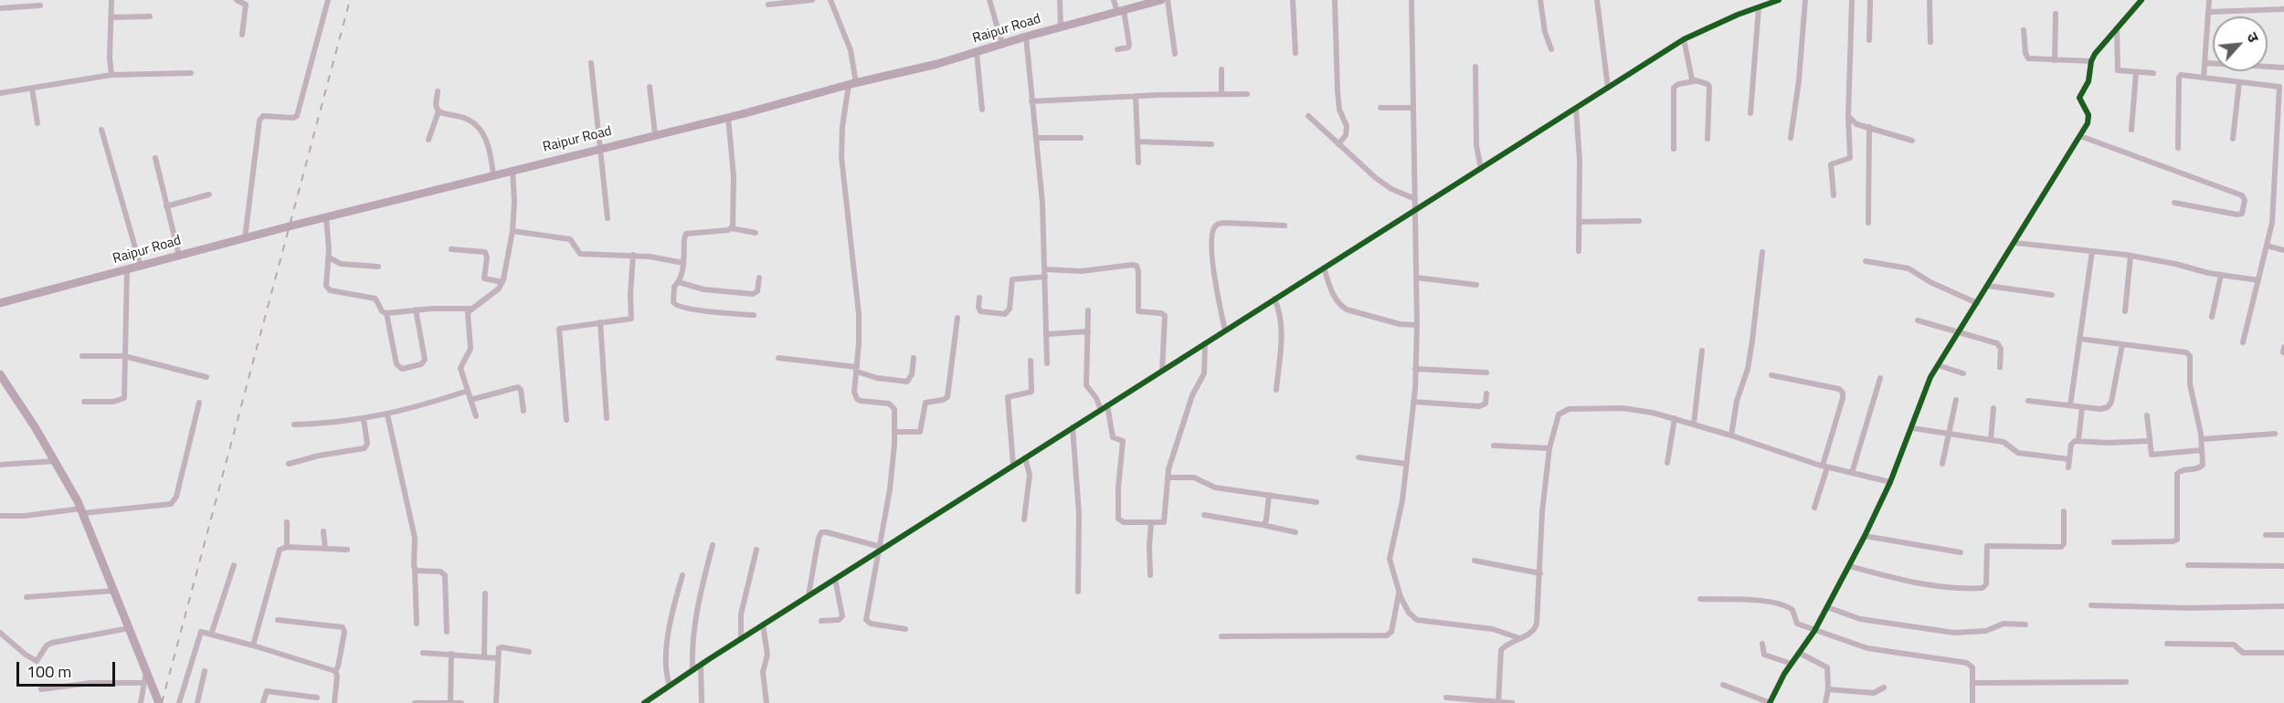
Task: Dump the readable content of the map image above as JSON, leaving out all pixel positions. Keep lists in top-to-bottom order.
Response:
{
  "streets": {
    "main road": ["Raipur Road"]
  },
  "scale_bar": "100 m",
  "north": "top right"
}
